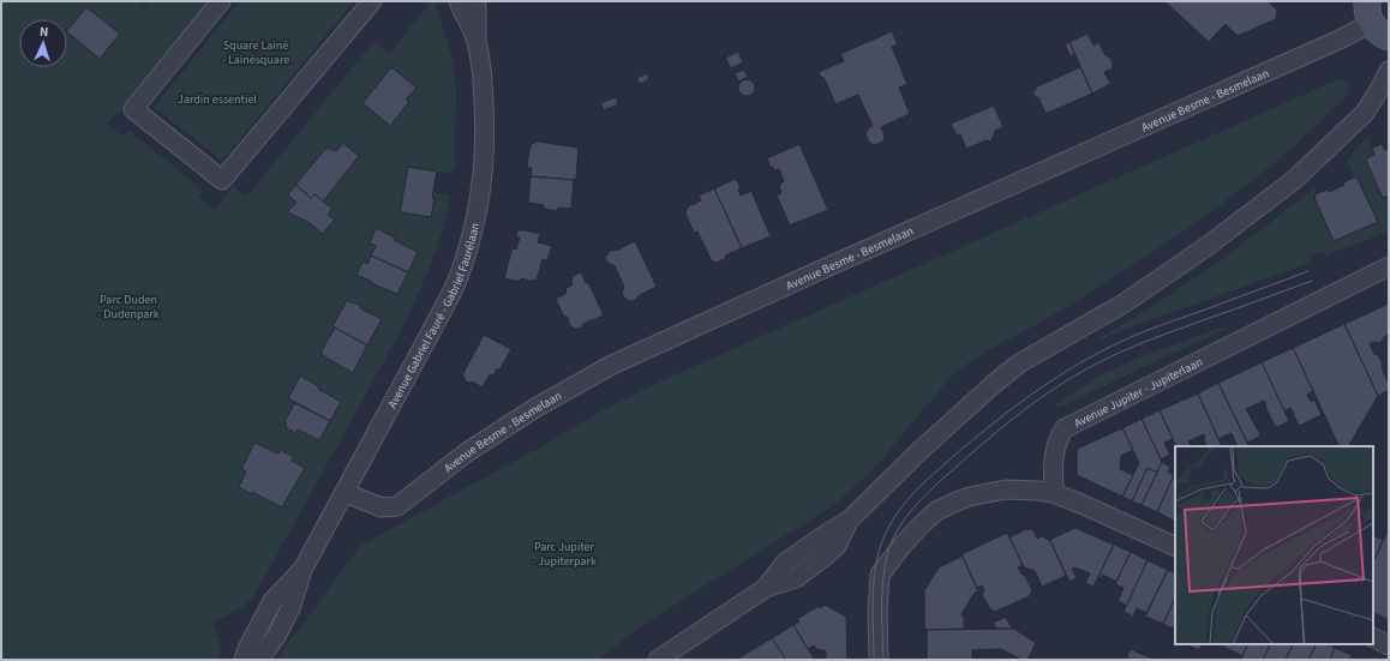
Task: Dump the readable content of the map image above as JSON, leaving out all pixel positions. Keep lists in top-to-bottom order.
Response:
{
  "streets": {
    "street": ["Avenue Besme - Besmelaan", "Avenue Gabriel Fauré - Gabriel Faurélaan", "Avenue Jupiter - Jupiterlaan"]
  },
  "crossings": [
    ["Avenue Besme - Besmelaan", "Avenue Gabriel Fauré - Gabriel Faurélaan"]
  ],
  "parks": [
    "Square Lainé - Lainésquare",
    "Jardin essentiel",
    "Parc Duden - Dudenpark",
    "Parc Jupiter - Jupiterpark"
  ],
  "north": "top"
}
